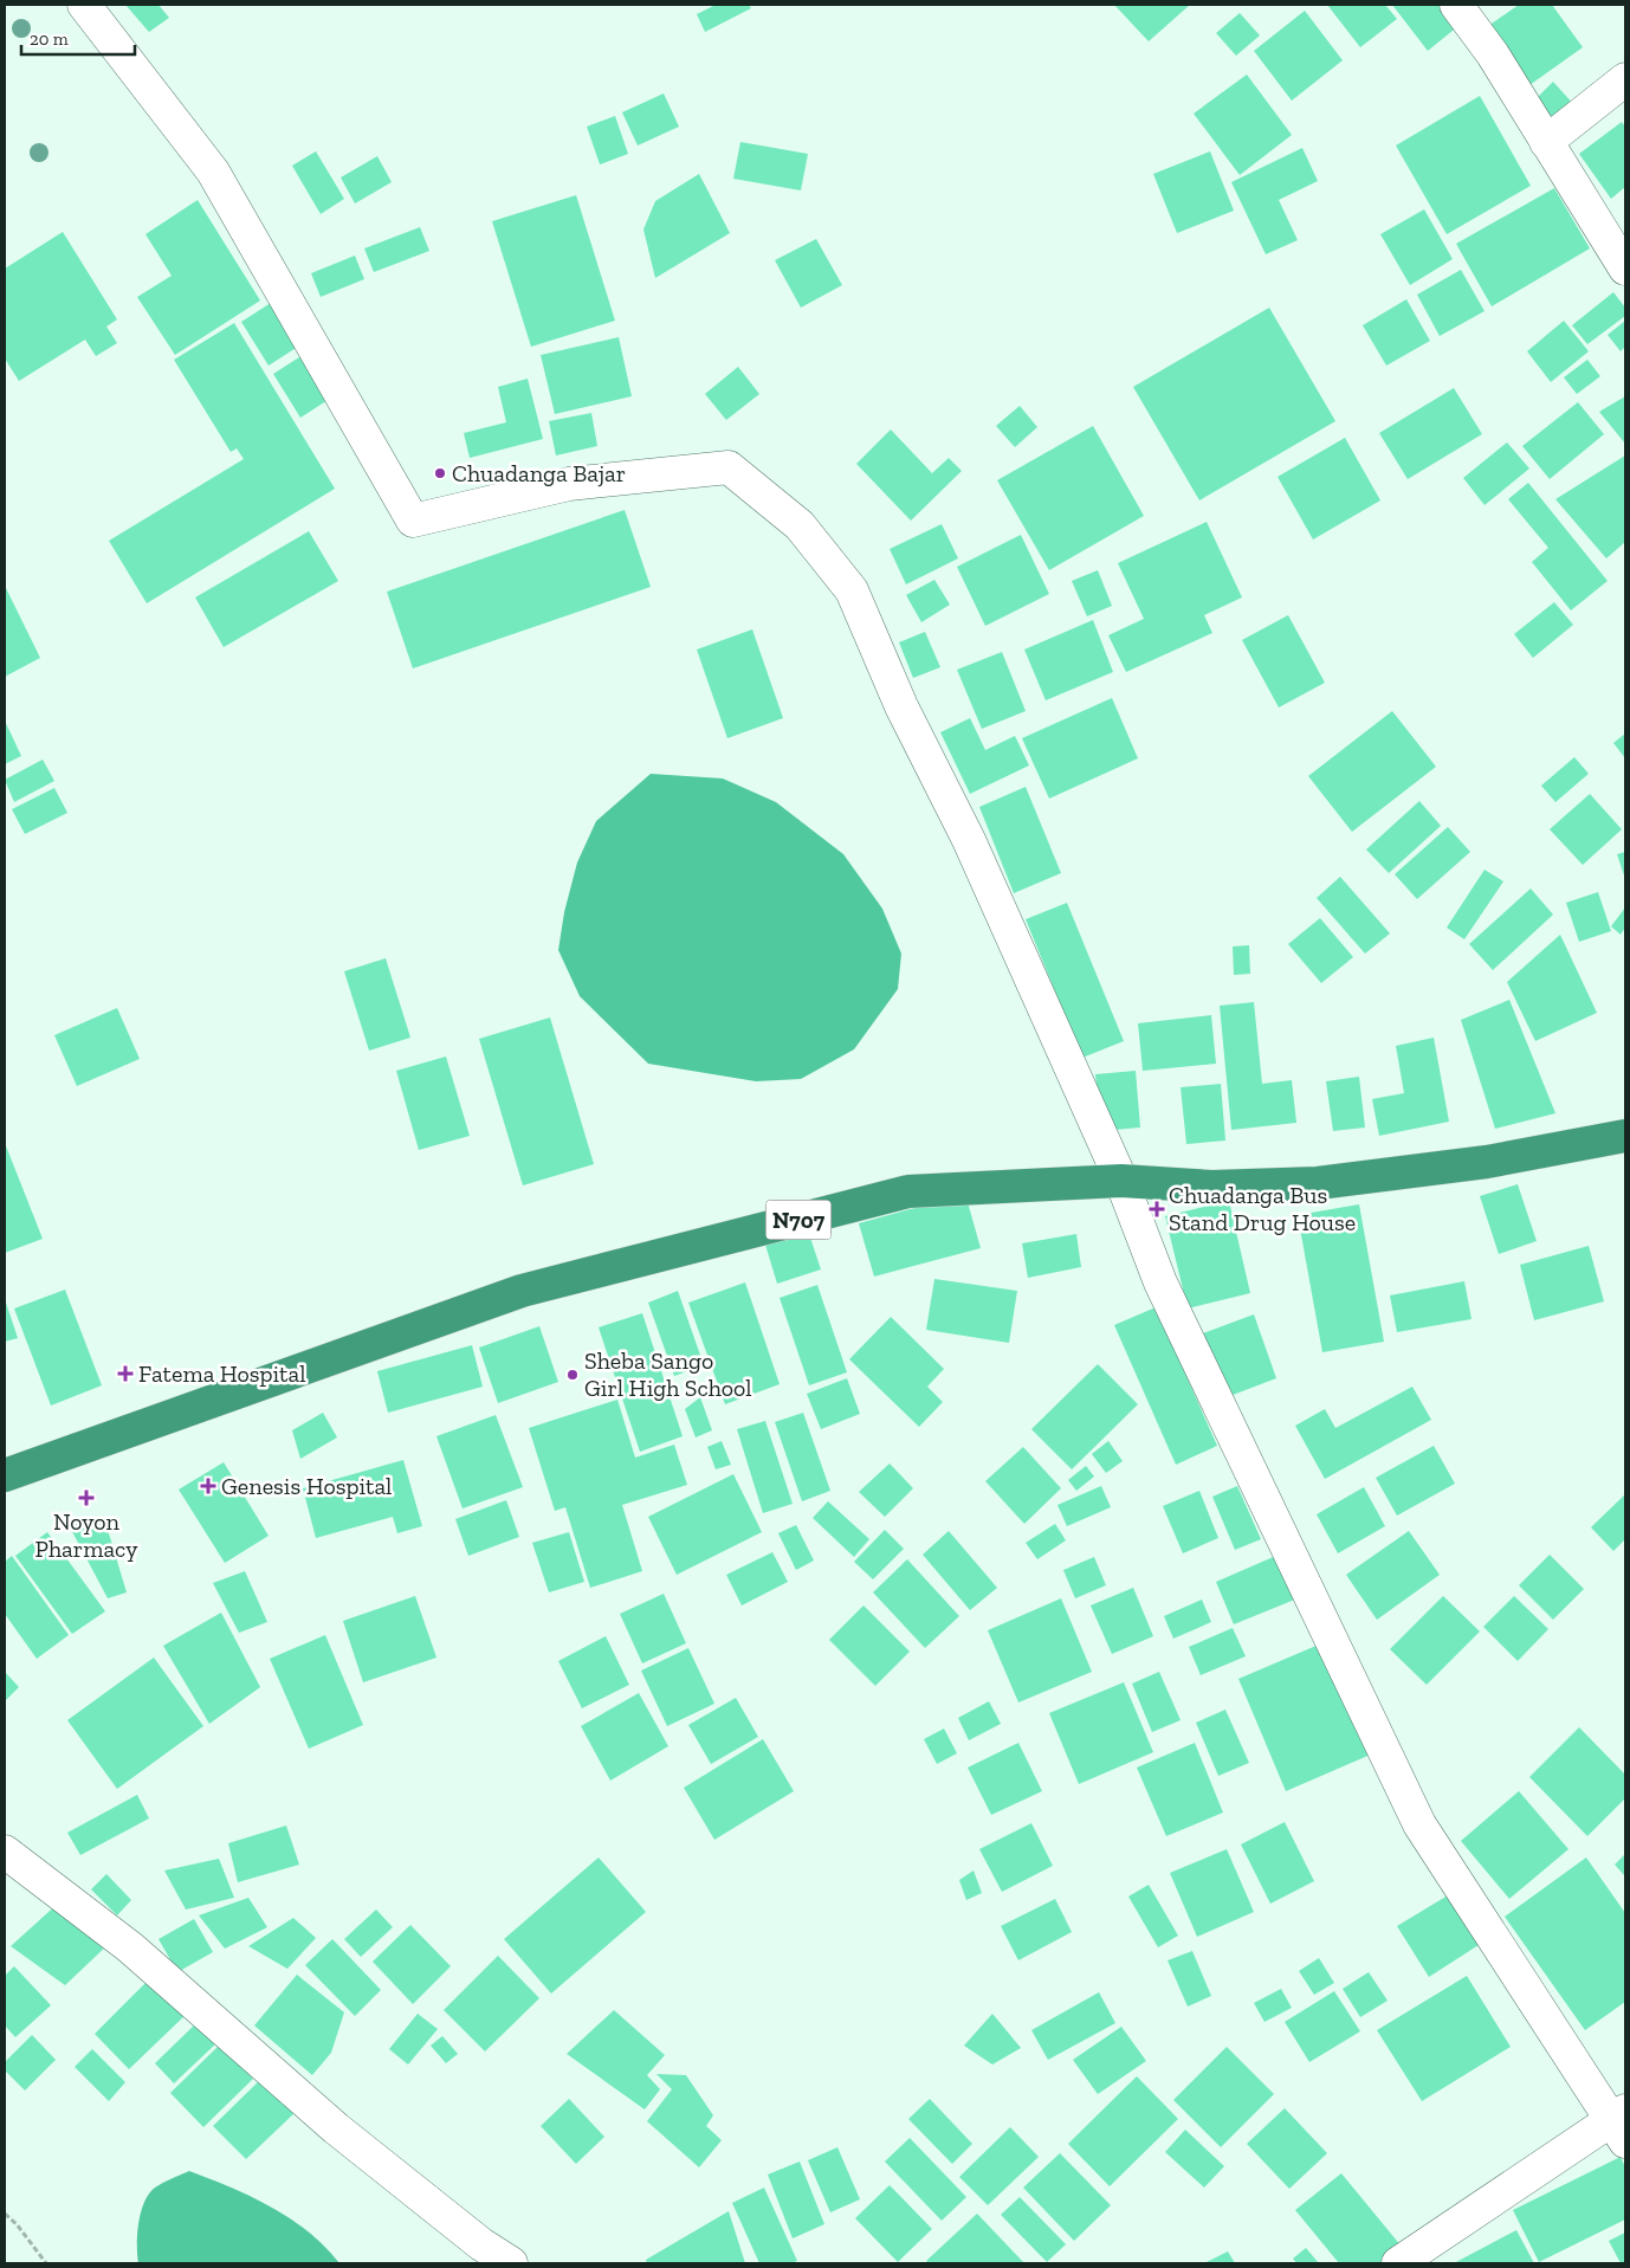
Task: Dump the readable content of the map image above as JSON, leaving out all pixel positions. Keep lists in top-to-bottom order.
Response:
{
  "streets": {
    "highway": ["N707"]
  },
  "places": {
    "other": ["Chuadanga Bajar", "Sheba Sango Girl High School"],
    "health": [
      "Chuadanga Bus Stand Drug House",
      "Fatema Hospital",
      "Genesis Hospital",
      "Noyon Pharmacy"
    ]
  },
  "scale_bar": "20 m"
}
